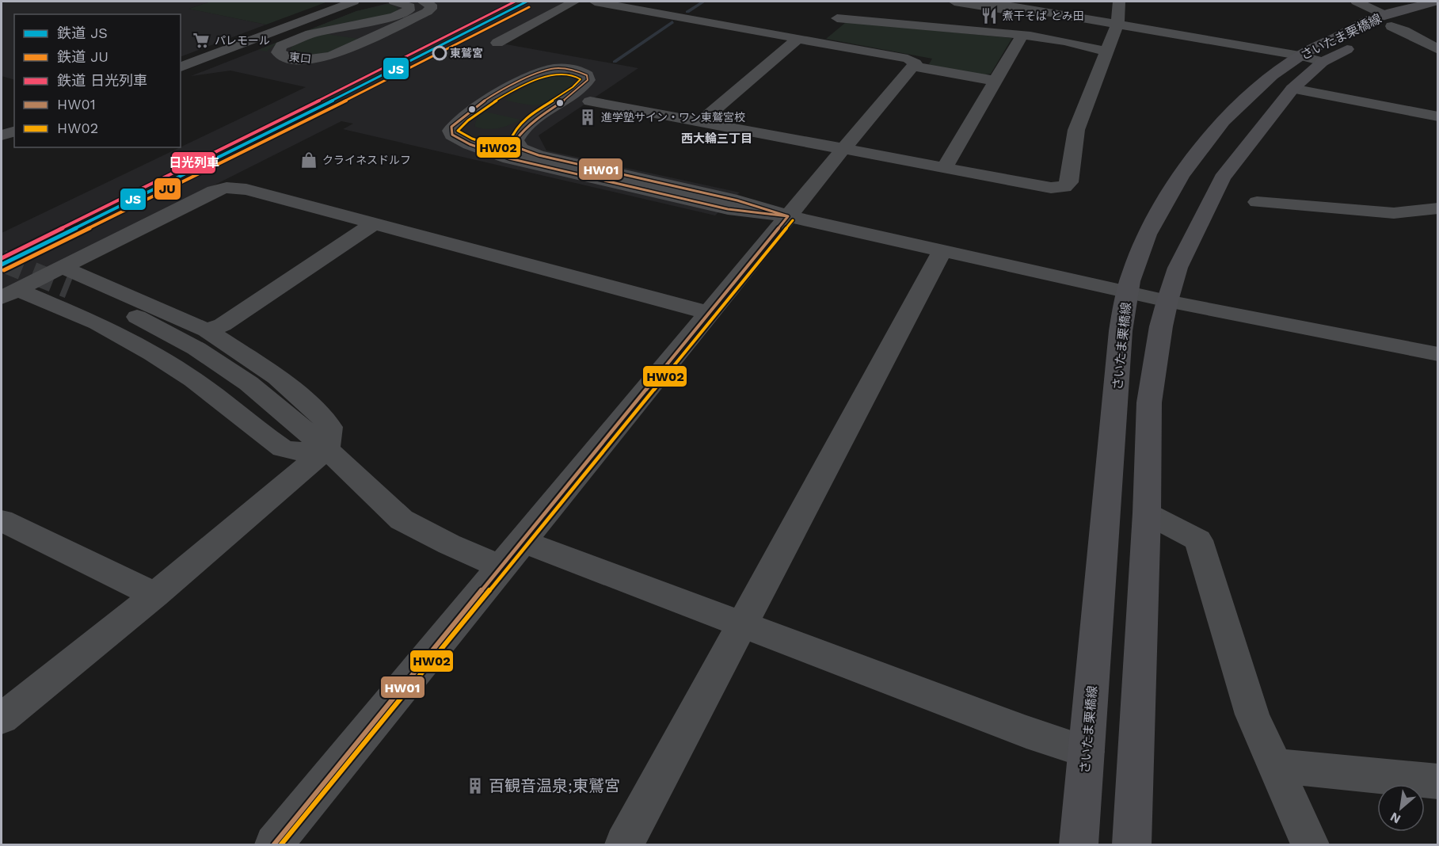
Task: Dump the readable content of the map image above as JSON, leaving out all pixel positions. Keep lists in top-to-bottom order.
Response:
{
  "streets": {
    "main road": ["さいたま栗橋線"],
    "street": ["東口"]
  },
  "districts": ["西大輪三丁目"],
  "places": {
    "restaurant": ["煮干そば とみ田"],
    "supermarket": ["パレモール"],
    "other": ["東鷲宮"],
    "building": ["進学塾サイン・ワン東鷲宮校", "百観音温泉;東鷲宮"],
    "shop": ["クライネスドルフ"]
  },
  "lines": [
    "rail line JS",
    "rail line 日光列車",
    "rail line JU",
    "transit line HW01",
    "transit line HW02"
  ],
  "legend": [
    "鉄道 JS",
    "鉄道 JU",
    "鉄道 日光列車",
    "HW01",
    "HW02"
  ],
  "north": "bottom left"
}
